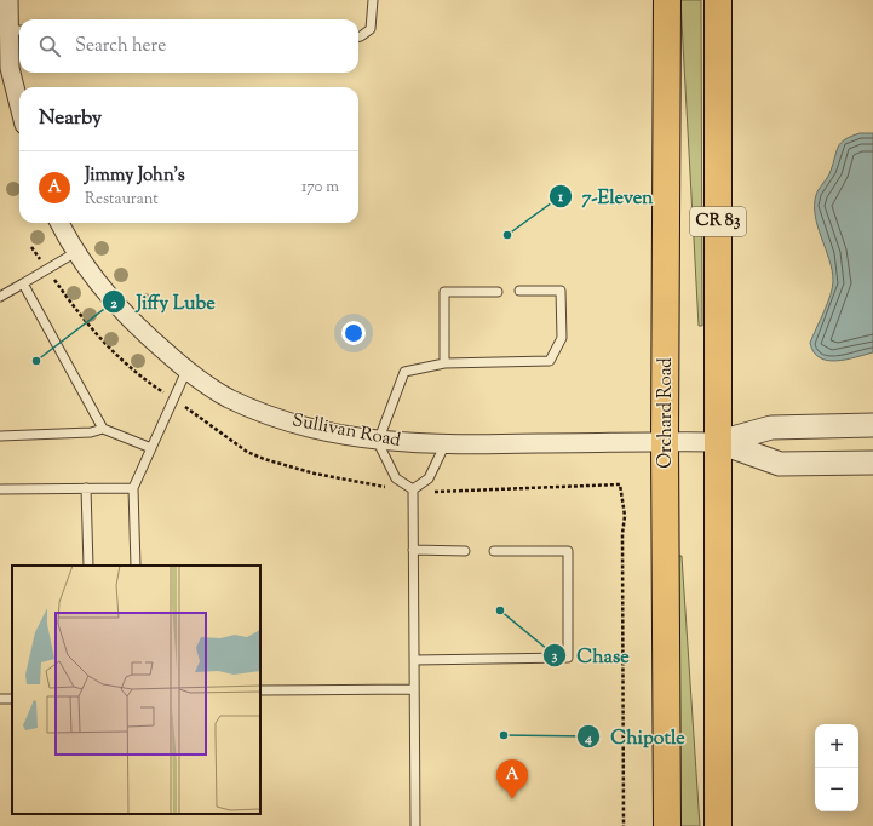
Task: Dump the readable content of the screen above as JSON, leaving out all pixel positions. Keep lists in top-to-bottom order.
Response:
{
  "streets": {
    "main road": ["CR 83", "Orchard Road"],
    "street": ["Sullivan Road"]
  },
  "crossings": [
    ["CR 83", "Sullivan Road"],
    ["Orchard Road", "Sullivan Road"]
  ],
  "places": [
    "7-Eleven",
    "Jiffy Lube",
    "Chase",
    "Chipotle"
  ],
  "page": {
    "search": "Search here",
    "heading": "Nearby",
    "list": [
      {
        "mark": "A",
        "name": "Jimmy John's",
        "note": "Restaurant",
        "value": "170 m"
      }
    ],
    "map_buttons": ["+", "−"],
    "pins": "A"
  }
}
